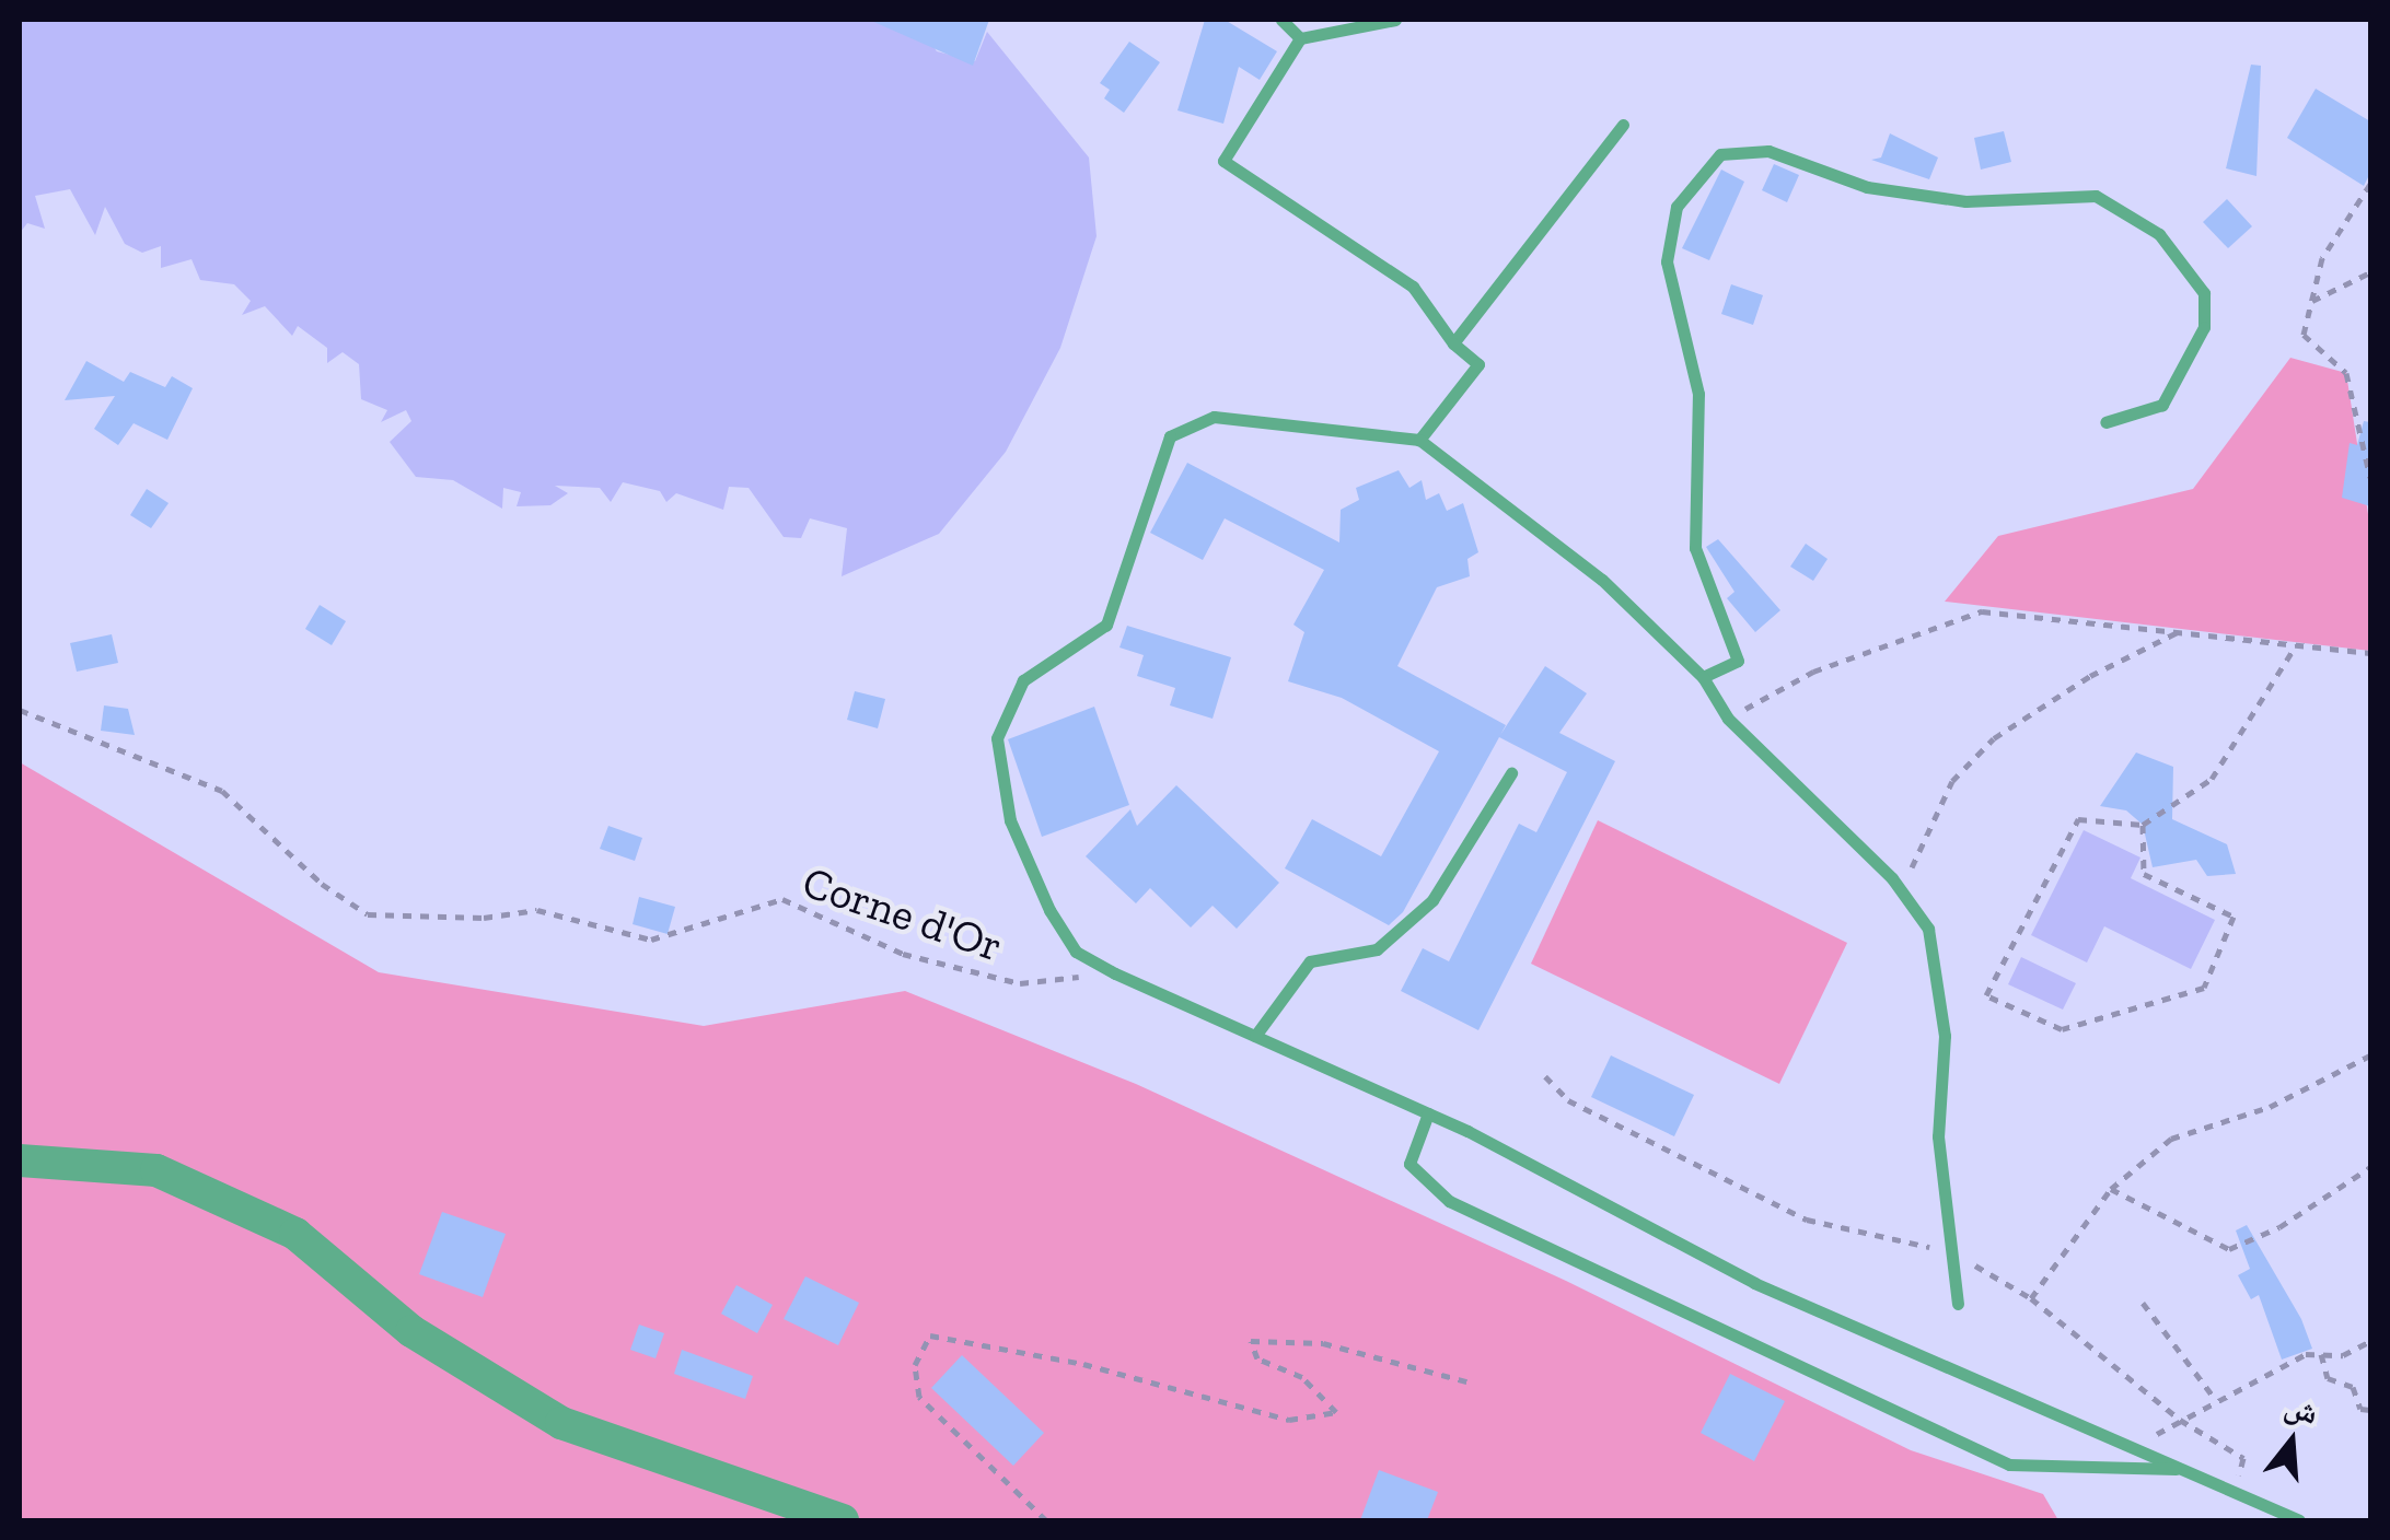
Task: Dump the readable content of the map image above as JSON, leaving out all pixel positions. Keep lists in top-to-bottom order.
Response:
{
  "streets": {
    "path": ["Corne d'Or"]
  },
  "north": "top"
}
